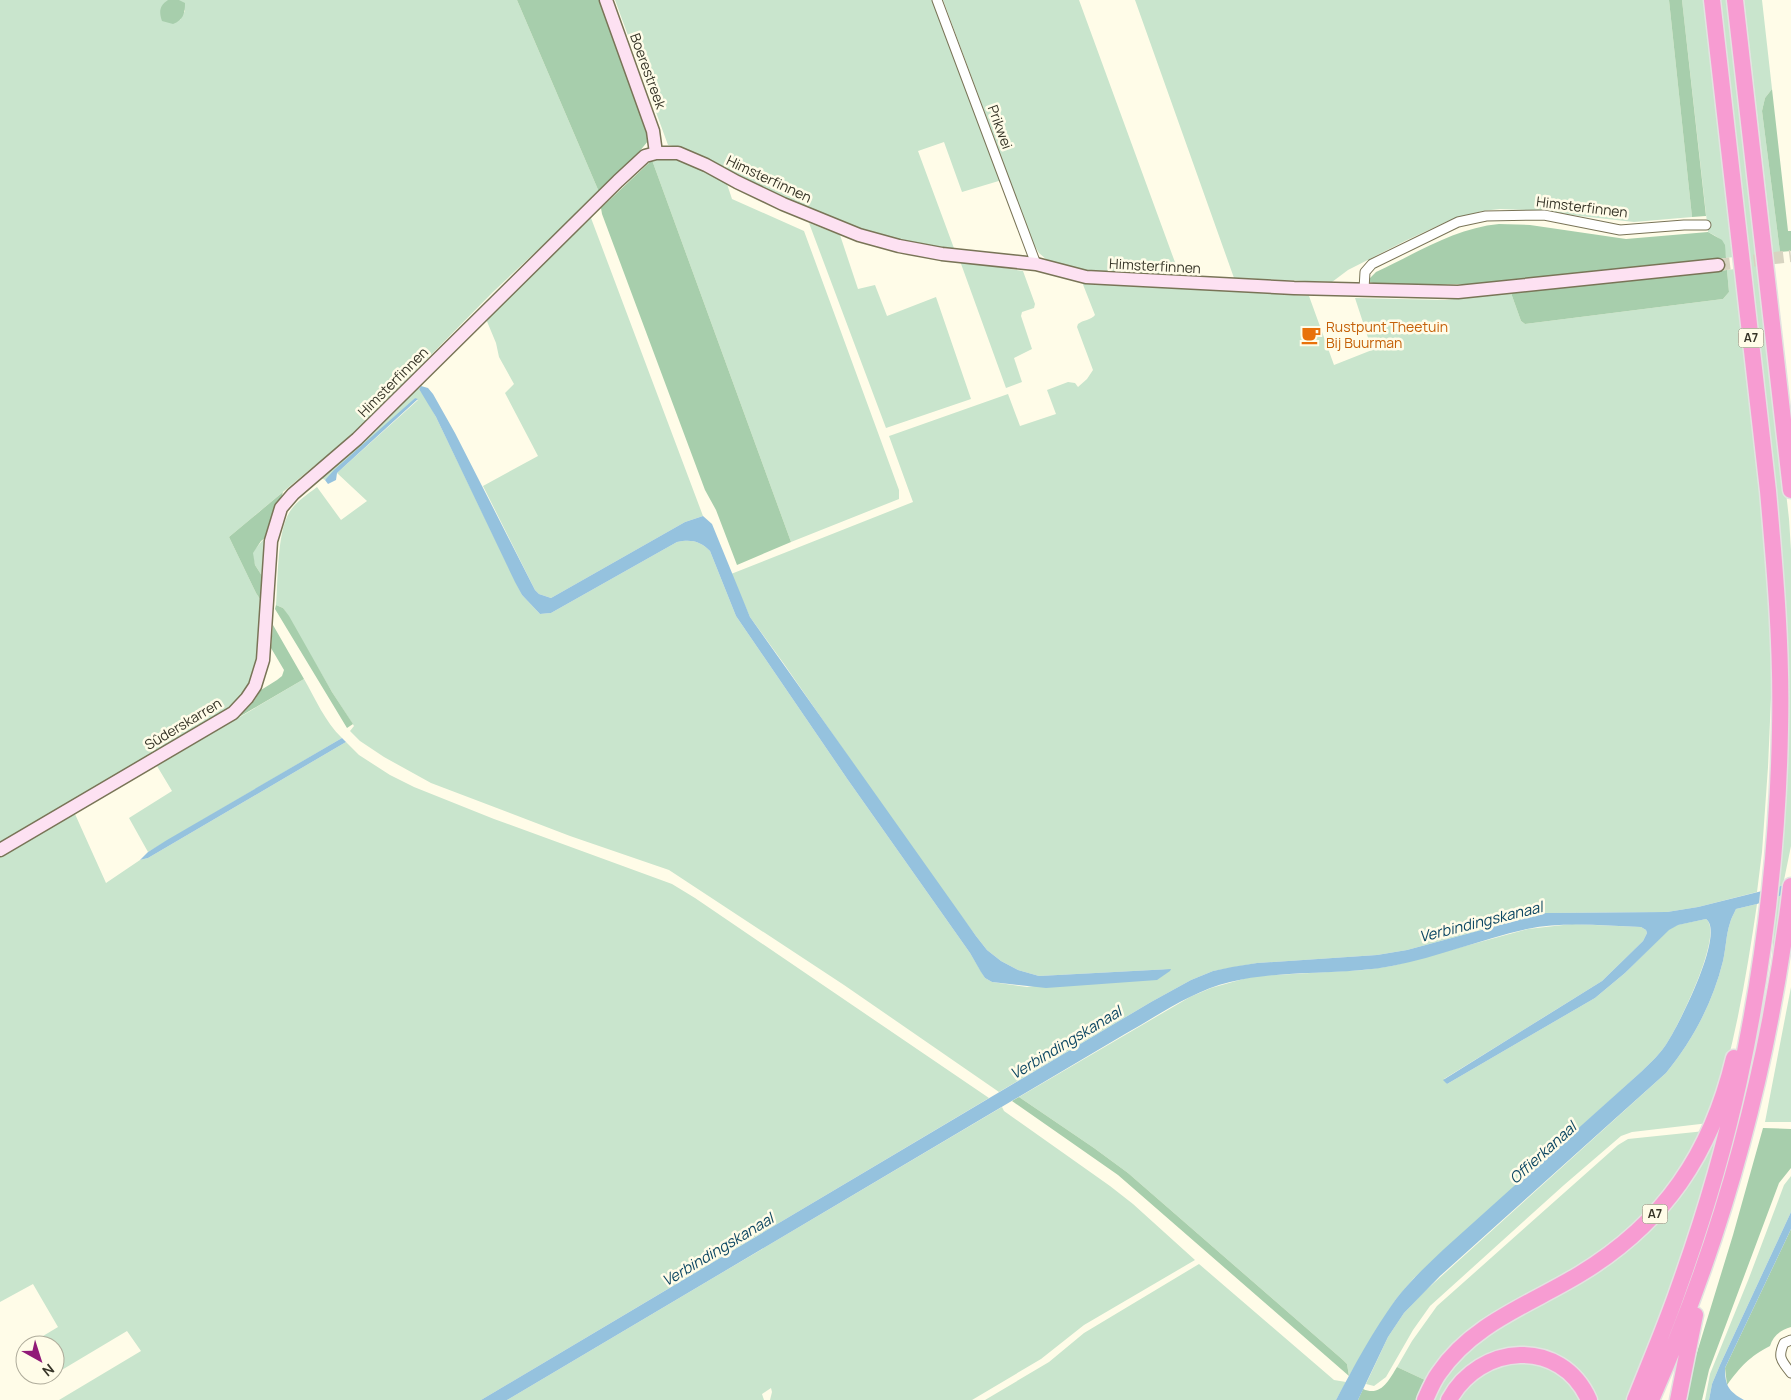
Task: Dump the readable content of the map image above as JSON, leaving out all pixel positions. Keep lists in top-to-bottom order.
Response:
{
  "streets": {
    "highway": ["A7"],
    "street": [
      "Boerestreek",
      "Prikwei",
      "Himsterfinnen",
      "Sûderskarren"
    ]
  },
  "crossings": [
    ["Boerestreek", "Himsterfinnen"],
    ["Prikwei", "Himsterfinnen"],
    ["Himsterfinnen", "Sûderskarren"]
  ],
  "water": ["Verbindingskanaal", "Offierkanaal"],
  "places": {
    "cafe": ["Rustpunt Theetuin Bij Buurman"]
  },
  "north": "bottom right"
}
